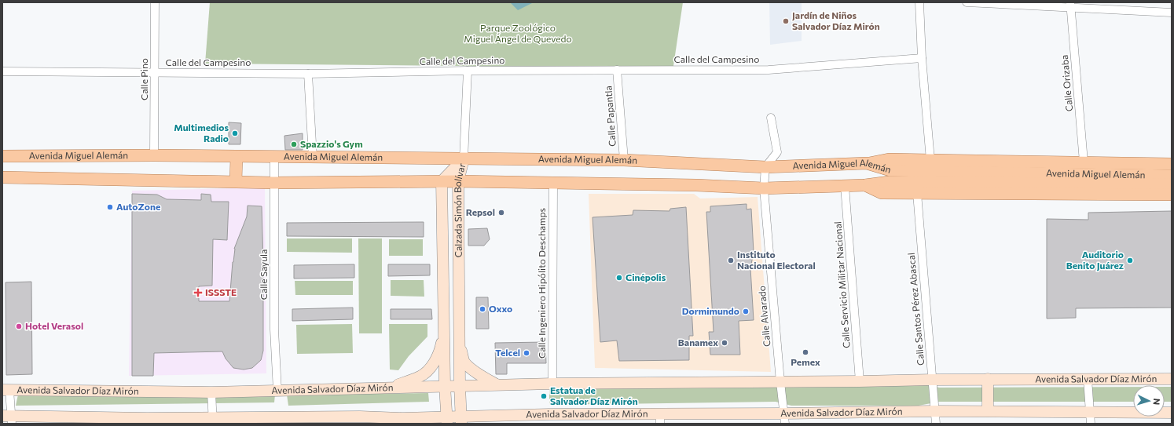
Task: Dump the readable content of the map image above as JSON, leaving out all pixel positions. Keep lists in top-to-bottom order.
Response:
{
  "streets": {
    "main road": ["Avenida Miguel Alemán", "Calzada Simón Bolívar", "Avenida Salvador Díaz Mirón"],
    "street": [
      "Calle del Campesino",
      "Calle Pino",
      "Calle Orizaba",
      "Calle Papantla",
      "Calle Sayula",
      "Calle Ingeniero Hipólito Deschamps",
      "Calle Servicio Militar Nacional",
      "Calle Santos Pérez Abascal",
      "Calle Alvarado"
    ]
  },
  "crossings": [
    ["Calle del Campesino", "Calle Pino"],
    ["Calle del Campesino", "Calle Papantla"],
    ["Calle Pino", "Avenida Miguel Alemán"],
    ["Calle Papantla", "Avenida Miguel Alemán"],
    ["Avenida Miguel Alemán", "Calzada Simón Bolívar"],
    ["Avenida Miguel Alemán", "Calle Sayula"],
    ["Avenida Miguel Alemán", "Calle Ingeniero Hipólito Deschamps"],
    ["Avenida Miguel Alemán", "Calle Servicio Militar Nacional"],
    ["Avenida Miguel Alemán", "Calle Alvarado"],
    ["Calzada Simón Bolívar", "Avenida Salvador Díaz Mirón"],
    ["Calle Sayula", "Avenida Salvador Díaz Mirón"],
    ["Calle Ingeniero Hipólito Deschamps", "Avenida Salvador Díaz Mirón"],
    ["Calle Servicio Militar Nacional", "Avenida Salvador Díaz Mirón"],
    ["Calle Santos Pérez Abascal", "Avenida Salvador Díaz Mirón"],
    ["Calle Alvarado", "Avenida Salvador Díaz Mirón"]
  ],
  "parks": ["Parque Zoológico Miguel Ángel de Quevedo"],
  "places": {
    "other": [
      "Jardín de Niños Salvador Díaz Mirón",
      "Multimedios Radio",
      "Spazzio's Gym",
      "AutoZone",
      "Repsol",
      "Instituto Nacional Electoral",
      "Auditorio Benito Juárez",
      "Cinépolis",
      "Oxxo",
      "Dormimundo",
      "Hotel Verasol",
      "Banamex",
      "Pemex",
      "Telcel",
      "Estatua de Salvador Díaz Mirón"
    ],
    "health": ["ISSSTE"]
  },
  "north": "right"
}
